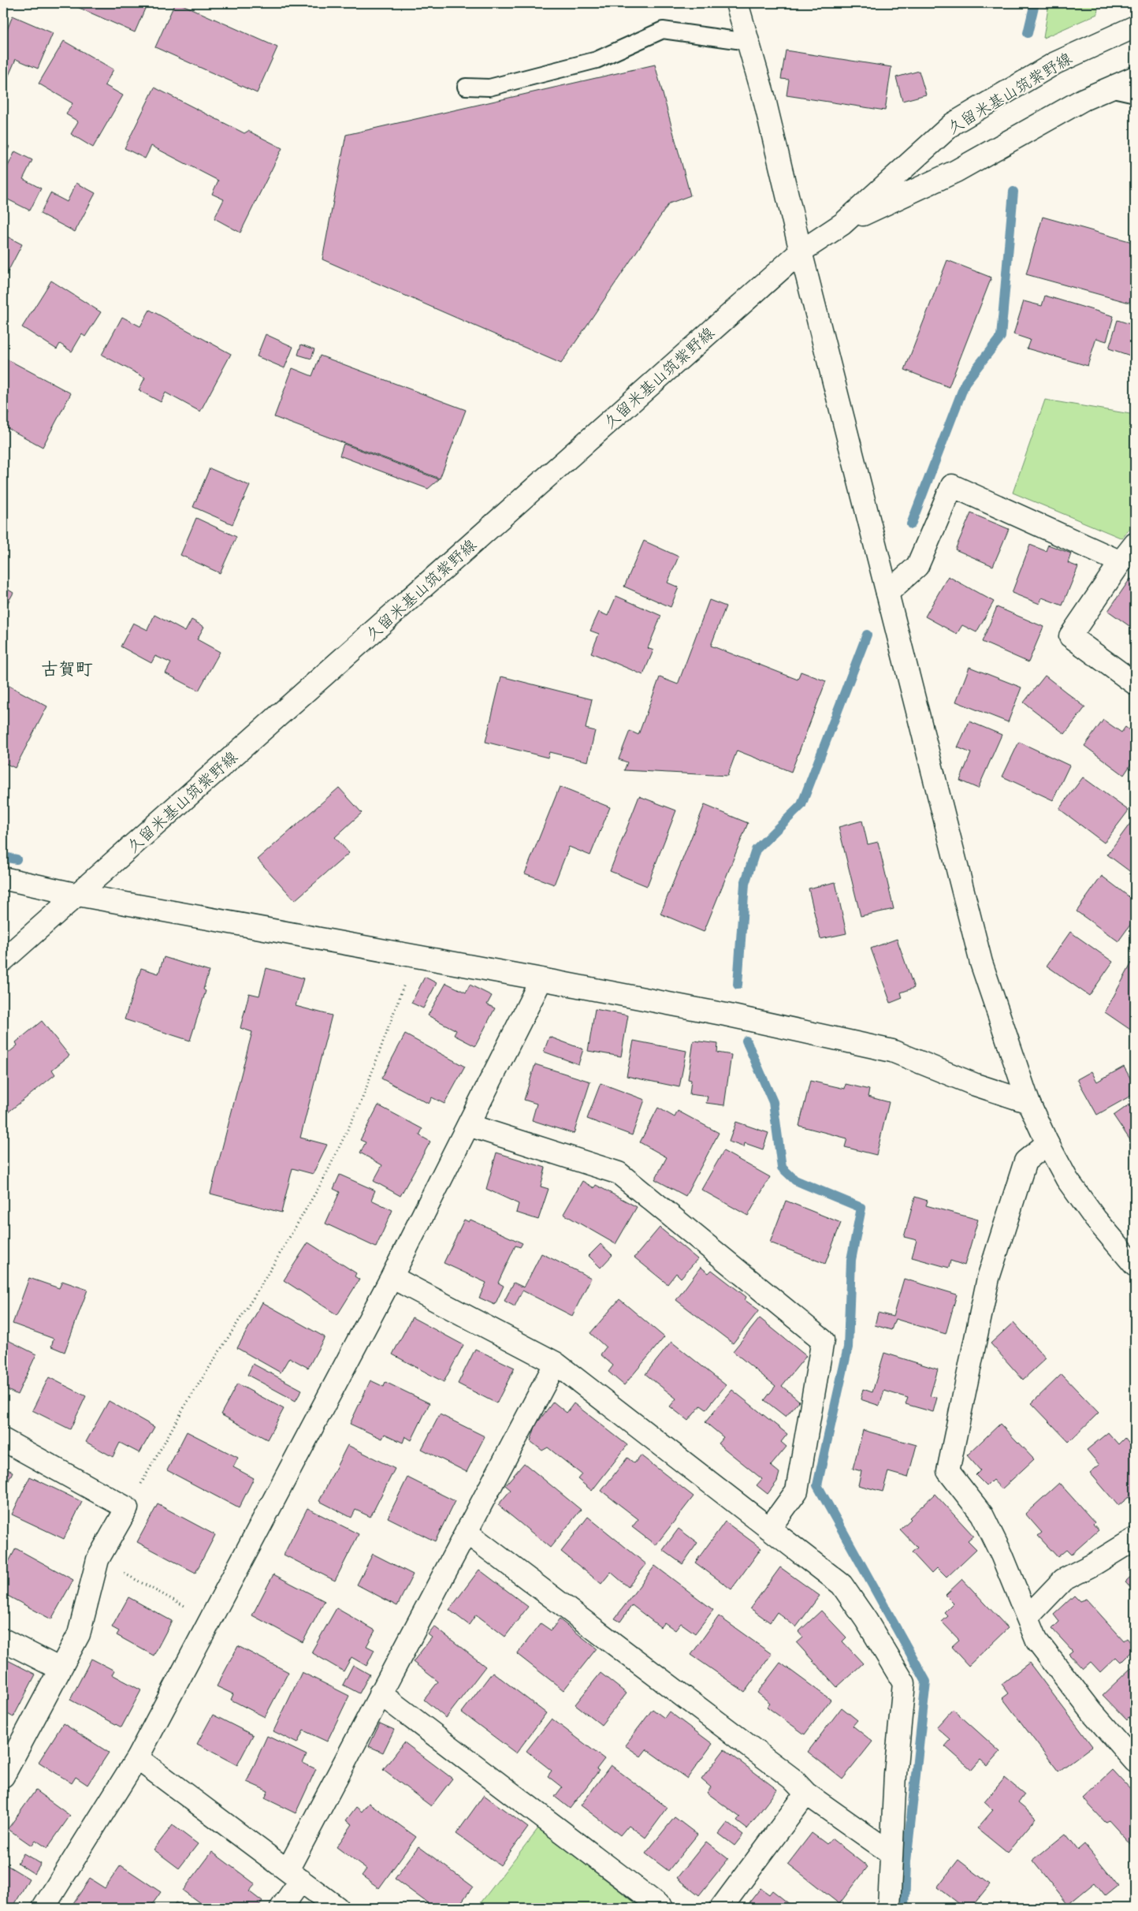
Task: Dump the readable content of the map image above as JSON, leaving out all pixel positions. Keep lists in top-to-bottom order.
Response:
{
  "streets": {
    "street": ["久留米基山筑紫野線"]
  },
  "districts": ["古賀町"]
}
